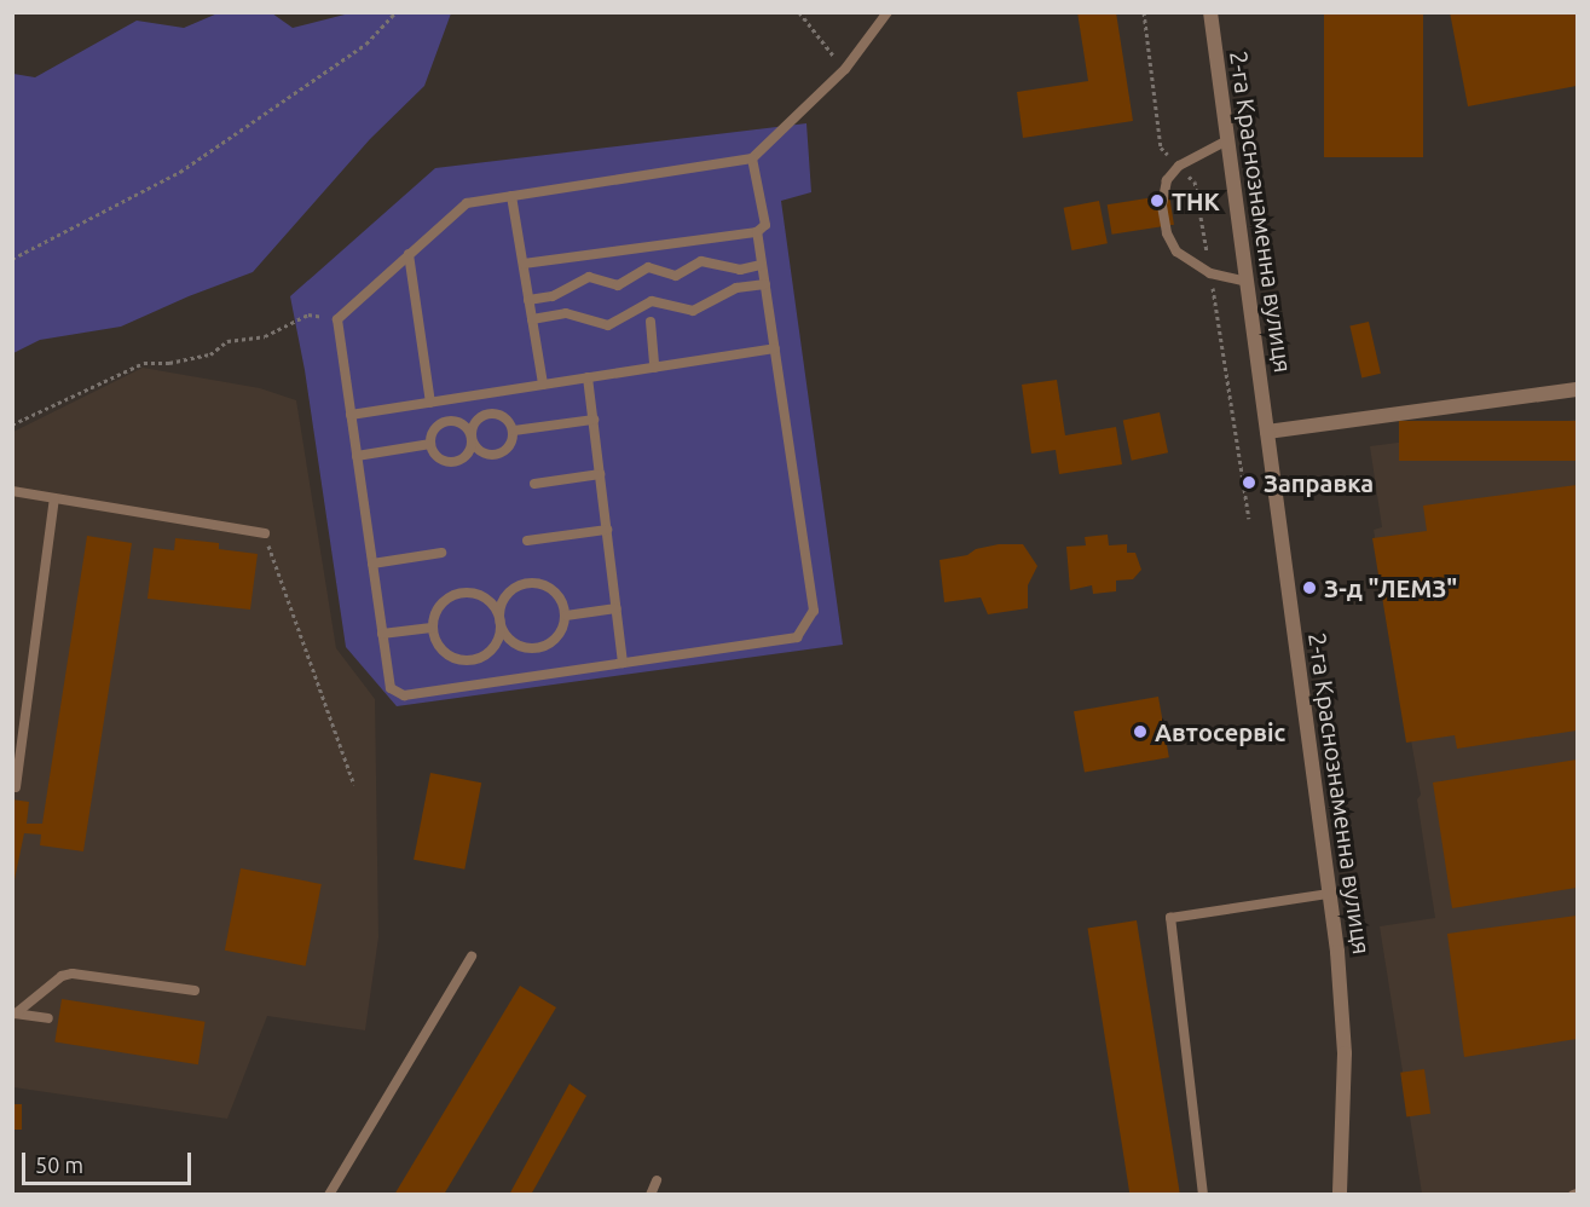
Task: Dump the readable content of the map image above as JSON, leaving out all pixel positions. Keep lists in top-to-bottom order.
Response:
{
  "streets": {
    "street": ["2-га Краснознаменна вулиця"]
  },
  "places": [
    "ТНК",
    "Заправка",
    "З-д \"ЛЕМЗ\"",
    "Автосервіс"
  ],
  "scale_bar": "50 m"
}
